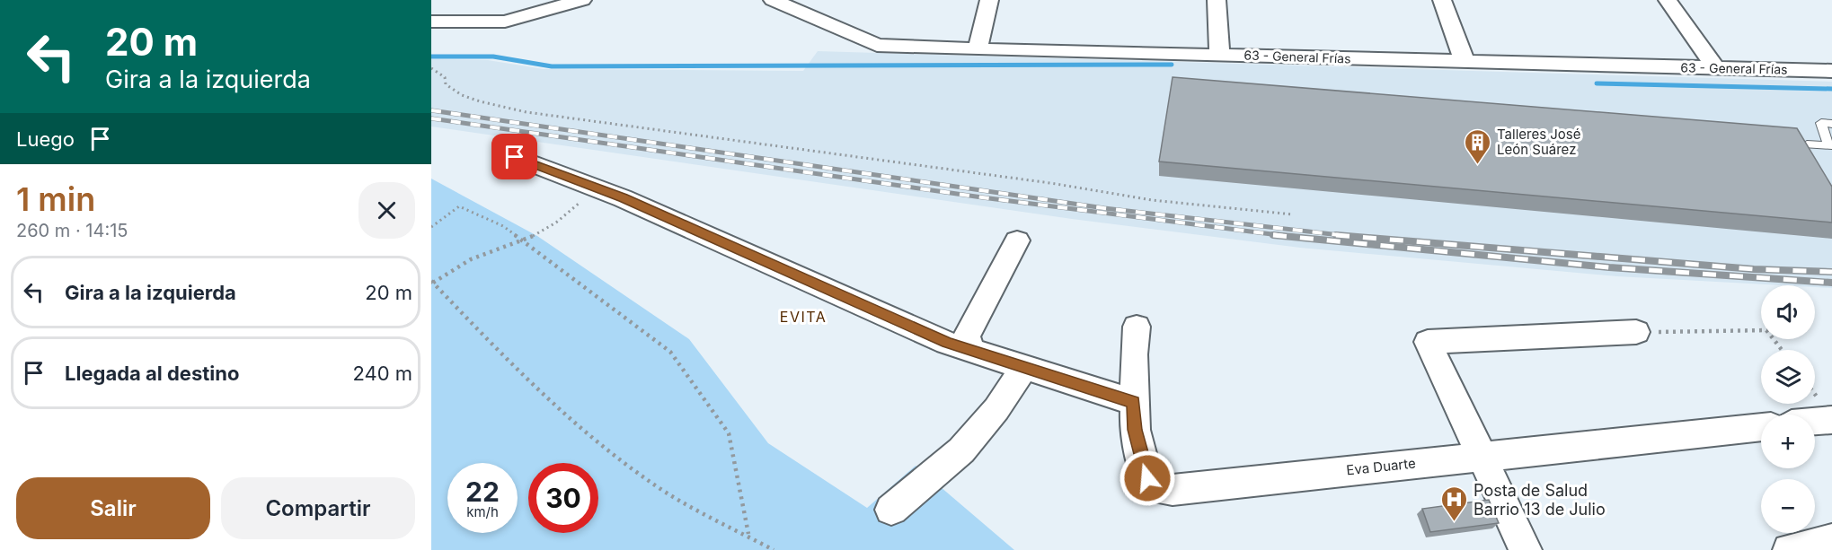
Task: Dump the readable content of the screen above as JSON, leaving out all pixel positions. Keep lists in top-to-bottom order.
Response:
{
  "streets": {
    "street": ["63 - General Frías", "Eva Duarte"]
  },
  "districts": ["EVITA"],
  "places": {
    "building": ["Talleres José León Suárez"],
    "hospital": ["Posta de Salud Barrio 13 de Julio"]
  },
  "page": {
    "turn": ["20 m", "Gira a la izquierda"],
    "then": "Luego",
    "heading": ["1 min", "260 m · 14:15"],
    "list": [
      {
        "name": "Gira a la izquierda",
        "value": "20 m"
      },
      {
        "name": "Llegada al destino",
        "value": "240 m"
      }
    ],
    "map_buttons": ["+", "−"],
    "speed": "22 km/h",
    "limit": "30",
    "buttons": ["Salir", "Compartir"]
  }
}
